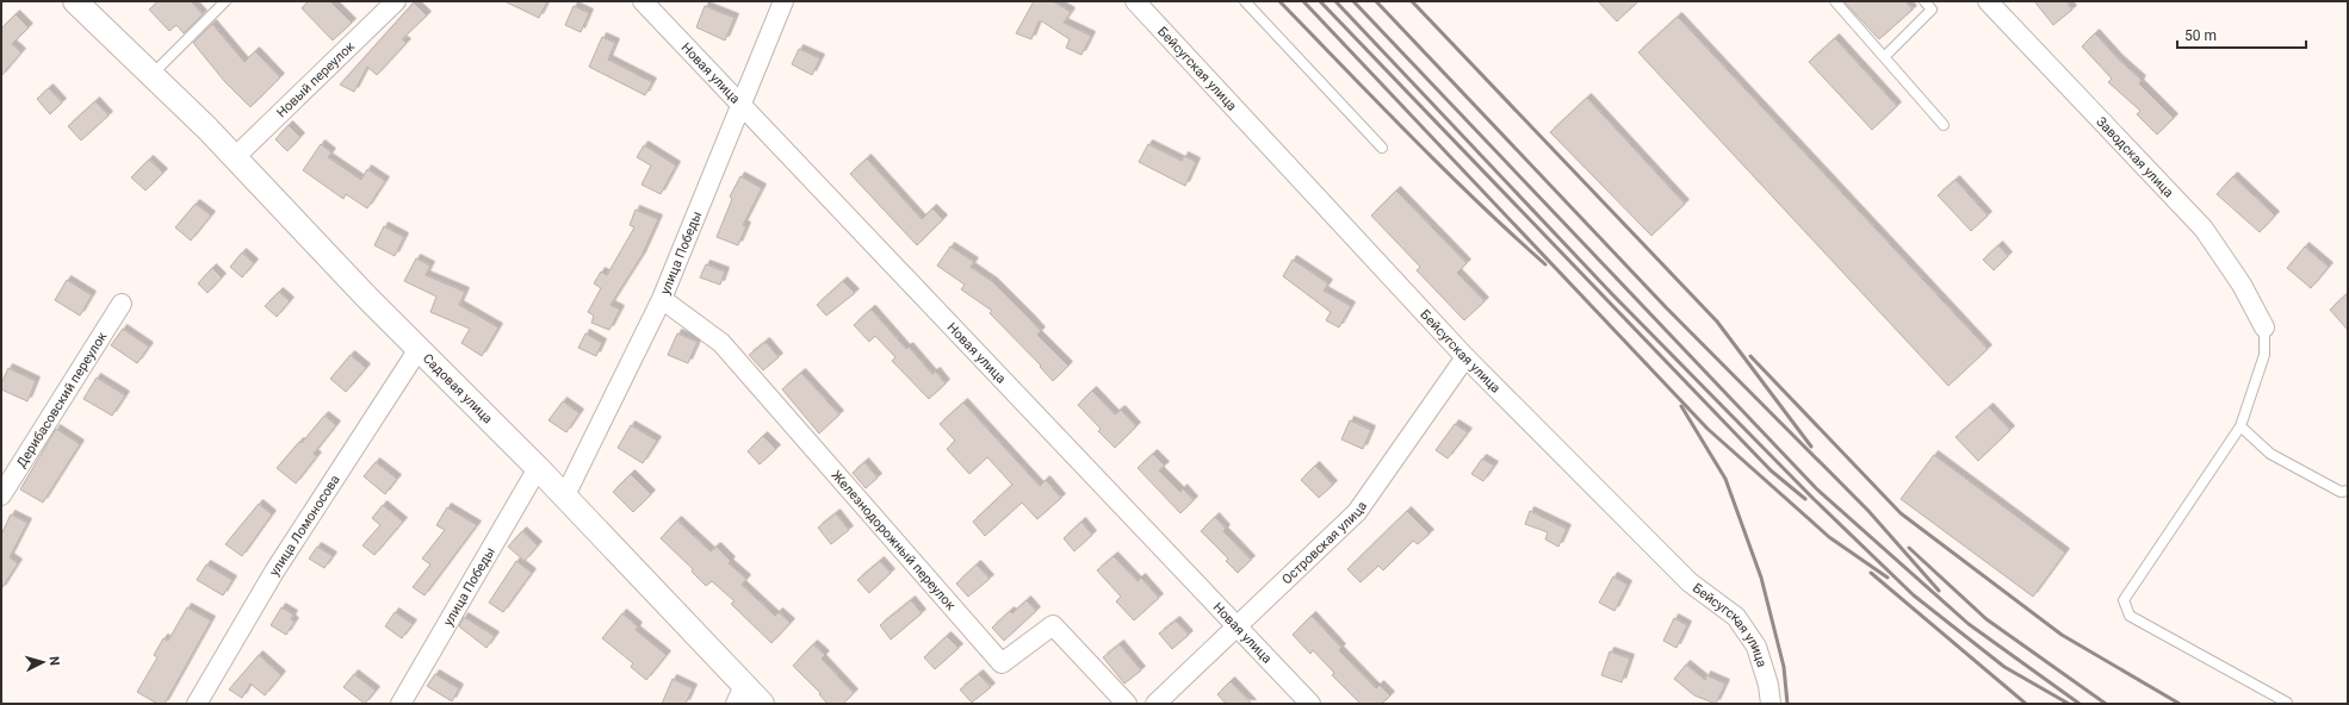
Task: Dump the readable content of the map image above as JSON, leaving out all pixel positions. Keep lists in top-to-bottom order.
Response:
{
  "streets": {
    "street": [
      "Бейсугская улица",
      "Новая улица",
      "Новый переулок",
      "Заводская улица",
      "улица Победы",
      "Садовая улица",
      "Дерибасовский переулок",
      "улица Ломоносова",
      "Железнодорожный переулок",
      "Островская улица"
    ]
  },
  "crossings": [
    ["Бейсугская улица", "Островская улица"],
    ["Новая улица", "улица Победы"],
    ["Новая улица", "Островская улица"],
    ["Новый переулок", "Садовая улица"],
    ["улица Победы", "Садовая улица"],
    ["улица Победы", "Железнодорожный переулок"],
    ["Садовая улица", "улица Ломоносова"]
  ],
  "scale_bar": "50 m",
  "north": "right"
}
